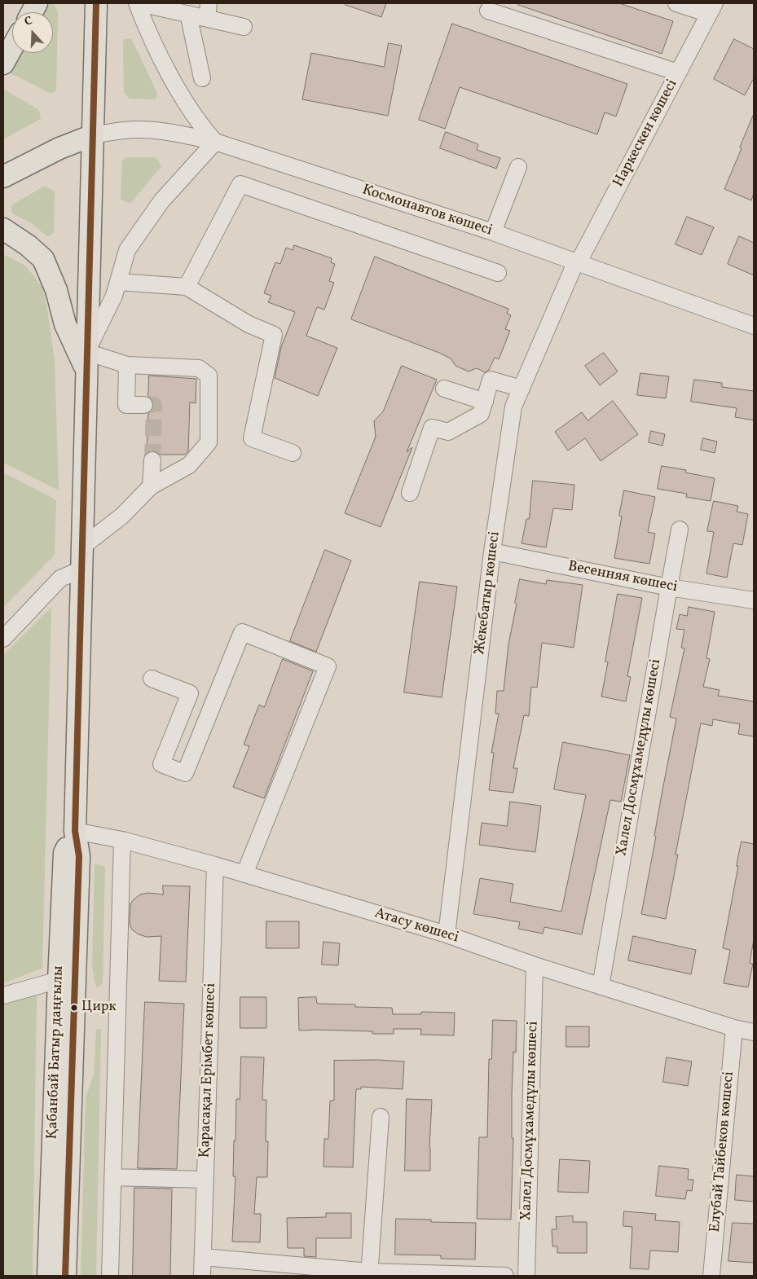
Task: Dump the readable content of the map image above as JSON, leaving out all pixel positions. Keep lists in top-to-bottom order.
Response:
{
  "streets": {
    "main road": ["Қабанбай Батыр даңғылы"],
    "street": [
      "Наркескен көшесі",
      "Космонавтов көшесі",
      "Весенняя көшесі",
      "Жекебатыр көшесі",
      "Халел Досмұхамедұлы көшесі",
      "Атасу көшесі",
      "Қарасақал Ерімбет көшесі",
      "Елубай Тайбеков көшесі"
    ]
  },
  "crossings": [
    ["Наркескен көшесі", "Космонавтов көшесі"],
    ["Наркескен көшесі", "Жекебатыр көшесі"],
    ["Космонавтов көшесі", "Жекебатыр көшесі"],
    ["Космонавтов көшесі", "Қабанбай Батыр даңғылы"],
    ["Весенняя көшесі", "Жекебатыр көшесі"],
    ["Весенняя көшесі", "Халел Досмұхамедұлы көшесі"],
    ["Жекебатыр көшесі", "Атасу көшесі"],
    ["Халел Досмұхамедұлы көшесі", "Атасу көшесі"],
    ["Атасу көшесі", "Қабанбай Батыр даңғылы"],
    ["Атасу көшесі", "Қарасақал Ерімбет көшесі"],
    ["Атасу көшесі", "Елубай Тайбеков көшесі"]
  ],
  "places": ["Цирк"],
  "north": "top"
}
